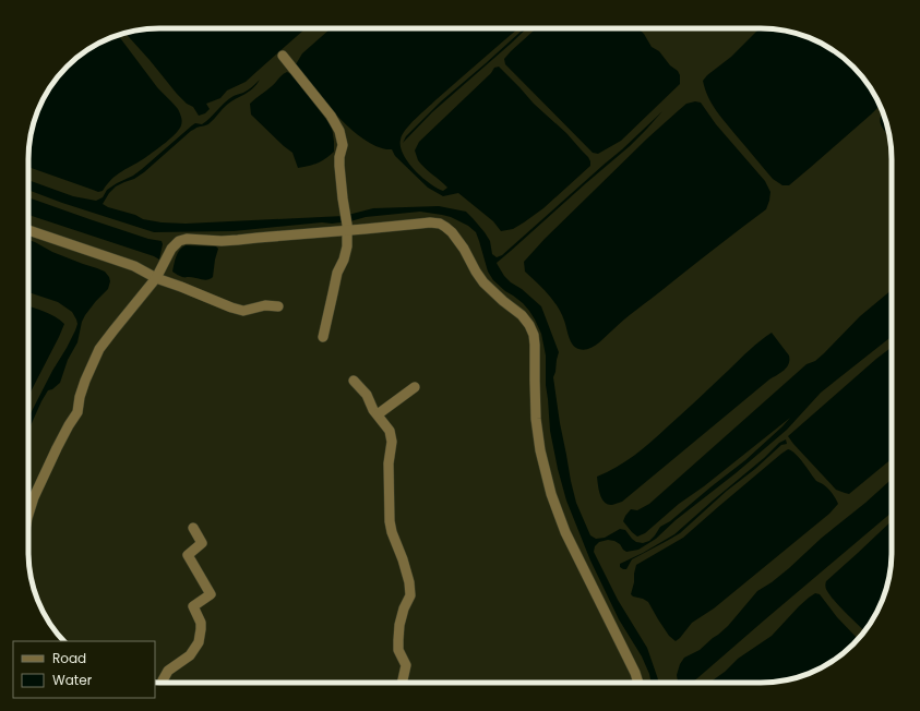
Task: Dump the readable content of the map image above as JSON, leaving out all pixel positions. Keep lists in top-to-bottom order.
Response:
{
  "legend": ["Road", "Water"]
}
